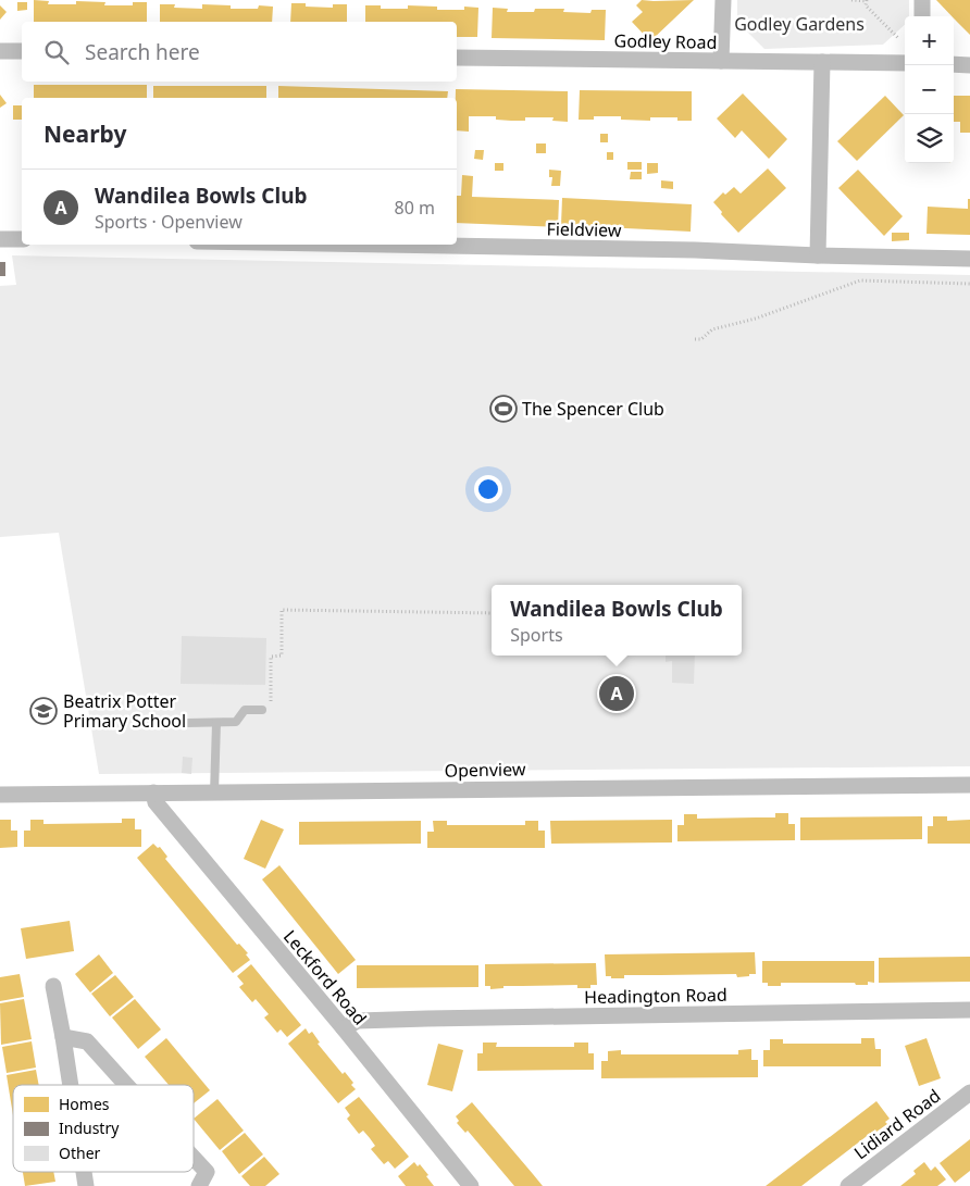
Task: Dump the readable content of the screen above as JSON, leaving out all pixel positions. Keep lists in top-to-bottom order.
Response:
{
  "streets": {
    "street": [
      "Godley Road",
      "Fieldview",
      "Openview",
      "Leckford Road",
      "Headington Road",
      "Lidiard Road"
    ]
  },
  "crossings": [
    ["Openview", "Leckford Road"],
    ["Leckford Road", "Headington Road"]
  ],
  "parks": ["Godley Gardens"],
  "places": {
    "sports": ["The Spencer Club"],
    "school or university": ["Beatrix Potter Primary School"]
  },
  "legend": ["Homes", "Industry", "Other"],
  "page": {
    "map_buttons": ["+", "−"],
    "search": "Search here",
    "heading": "Nearby",
    "list": [
      {
        "mark": "A",
        "name": "Wandilea Bowls Club",
        "note": "Sports · Openview",
        "value": "80 m"
      }
    ],
    "popup": ["Wandilea Bowls Club", "Sports"],
    "pins": "A"
  }
}
